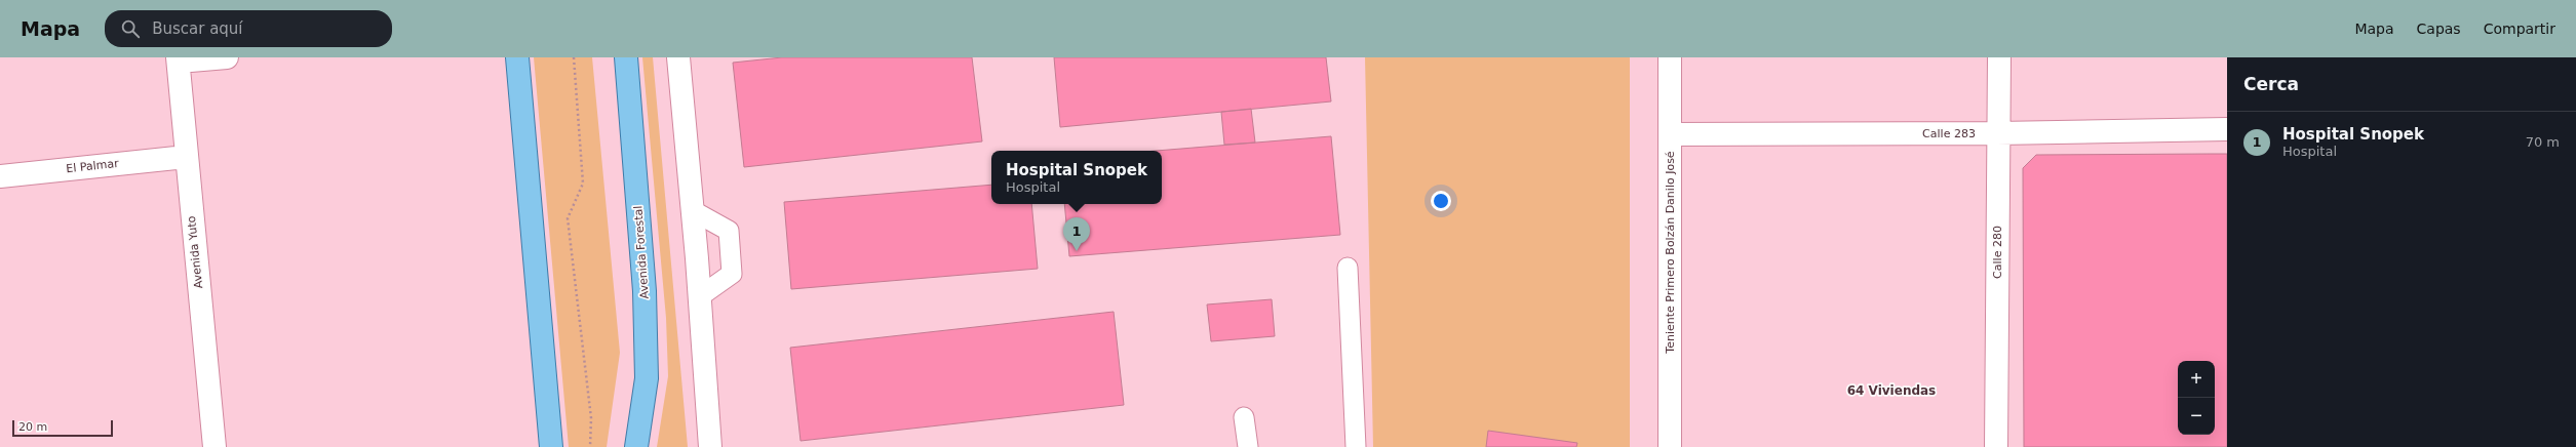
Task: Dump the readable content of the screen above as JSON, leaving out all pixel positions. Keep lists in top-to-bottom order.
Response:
{
  "streets": {
    "main road": ["Avenida Forestal"],
    "street": [
      "Calle 283",
      "El Palmar",
      "Avenida Yuto",
      "Teniente Primero Bolzán Danilo José",
      "Calle 280"
    ]
  },
  "crossings": [
    ["Calle 283", "Teniente Primero Bolzán Danilo José"],
    ["Calle 283", "Calle 280"],
    ["El Palmar", "Avenida Yuto"]
  ],
  "districts": ["64 Viviendas"],
  "scale_bar": "20 m",
  "page": {
    "header": "Mapa",
    "search": "Buscar aquí",
    "nav": ["Mapa", "Capas", "Compartir"],
    "heading": "Cerca",
    "list": [
      {
        "mark": "1",
        "name": "Hospital Snopek",
        "note": "Hospital",
        "value": "70 m"
      }
    ],
    "popup": ["Hospital Snopek", "Hospital"],
    "pins": "1",
    "map_buttons": ["+", "−"],
    "scale": "20 m"
  }
}
